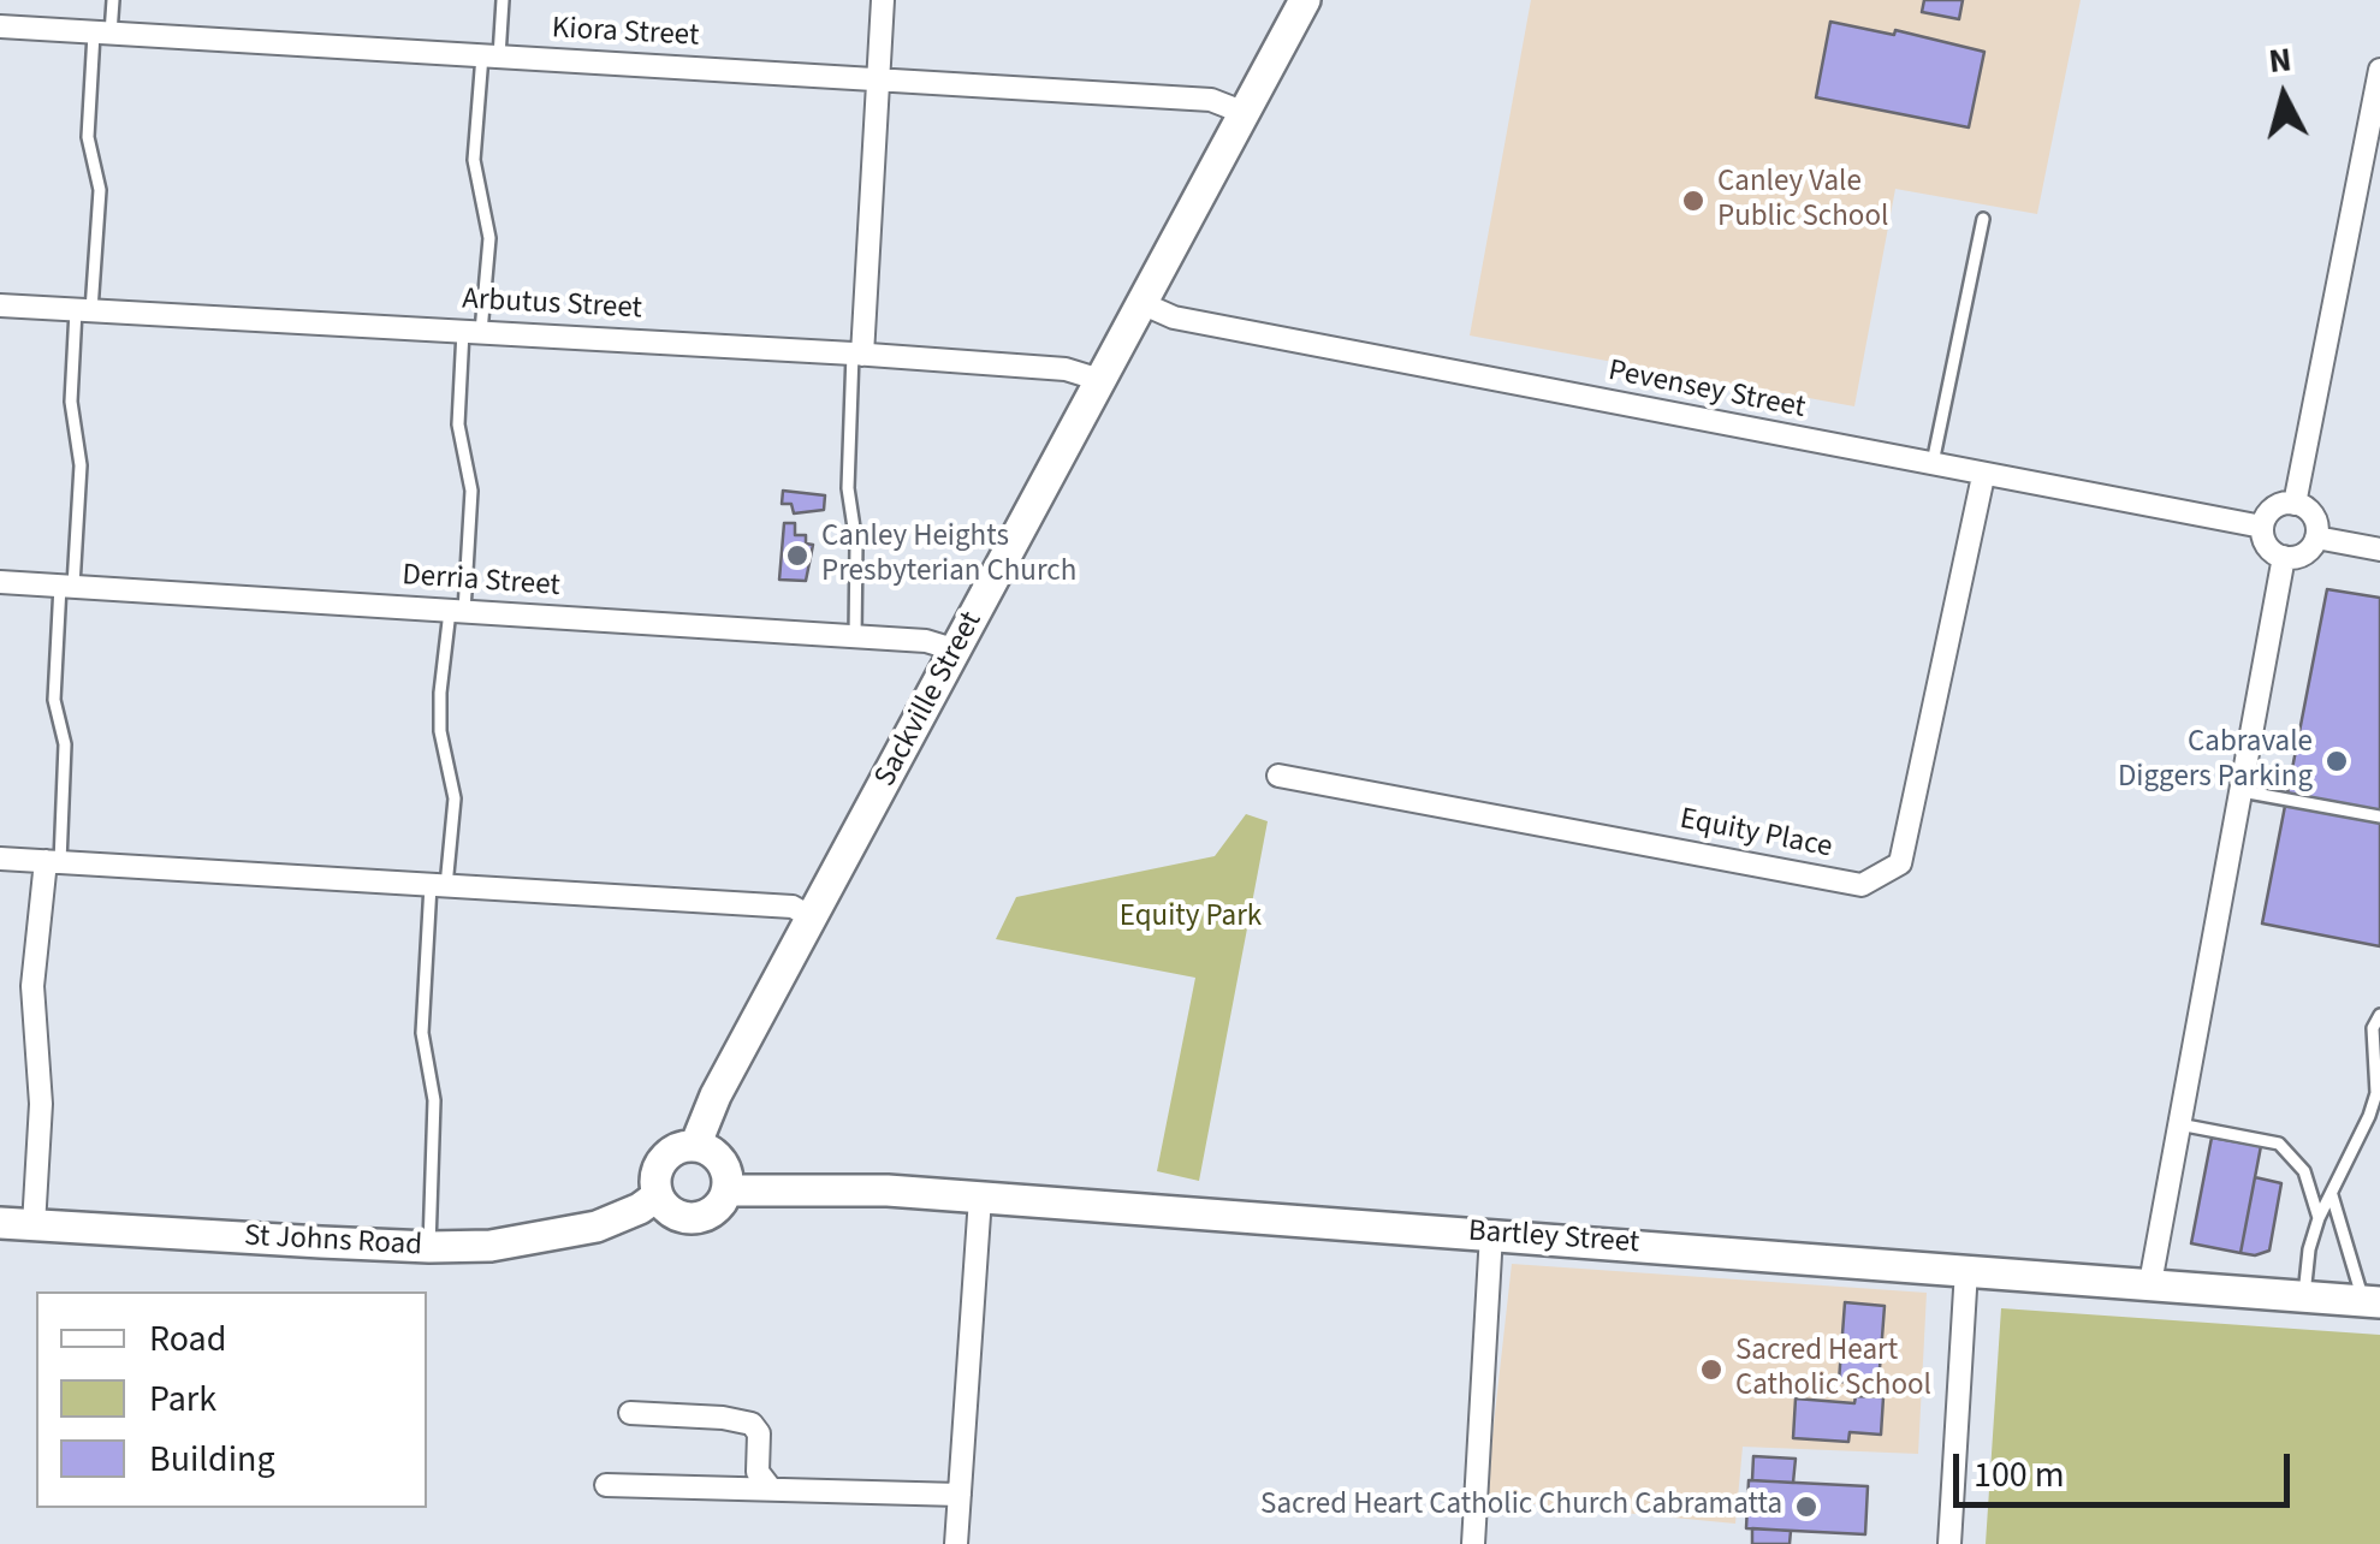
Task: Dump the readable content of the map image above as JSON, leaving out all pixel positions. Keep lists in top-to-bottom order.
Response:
{
  "streets": {
    "main road": ["Sackville Street", "Bartley Street", "St Johns Road"],
    "street": [
      "Kiora Street",
      "Arbutus Street",
      "Pevensey Street",
      "Derria Street",
      "Equity Place"
    ]
  },
  "crossings": [
    ["Kiora Street", "Sackville Street"],
    ["Arbutus Street", "Sackville Street"],
    ["Pevensey Street", "Sackville Street"],
    ["Pevensey Street", "Equity Place"],
    ["Derria Street", "Sackville Street"],
    ["Sackville Street", "Bartley Street"],
    ["Sackville Street", "St Johns Road"],
    ["Bartley Street", "St Johns Road"]
  ],
  "parks": ["Equity Park"],
  "places": [
    "Canley Vale Public School",
    "Canley Heights Presbyterian Church",
    "Cabravale Diggers Parking",
    "Sacred Heart Catholic School",
    "Sacred Heart Catholic Church Cabramatta"
  ],
  "legend": ["Road", "Park", "Building"],
  "scale_bar": "100 m",
  "north": "top"
}
